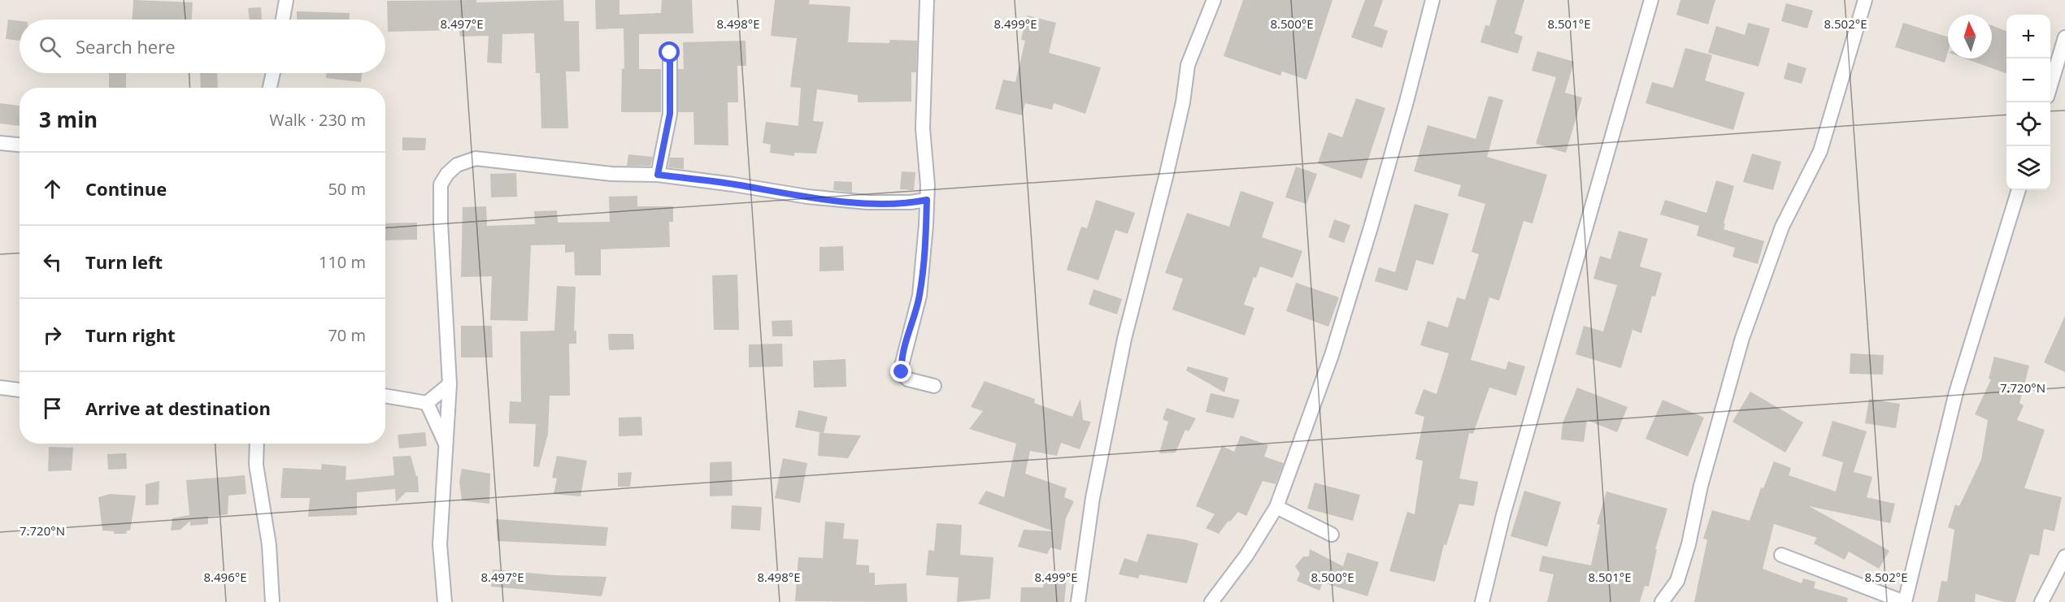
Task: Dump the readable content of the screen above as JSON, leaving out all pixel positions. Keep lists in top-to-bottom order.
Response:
{
  "north": "top",
  "page": {
    "map_buttons": ["+", "−"],
    "search": "Search here",
    "heading": ["3 min", "Walk · 230 m"],
    "list": [
      ["Continue", "50 m"],
      ["Turn left", "110 m"],
      ["Turn right", "70 m"],
      "Arrive at destination"
    ]
  },
  "coordinates": [
    "8.497°E",
    "8.498°E",
    "8.499°E",
    "8.500°E",
    "8.501°E",
    "8.502°E",
    "7.720°N",
    "8.496°E"
  ]
}
